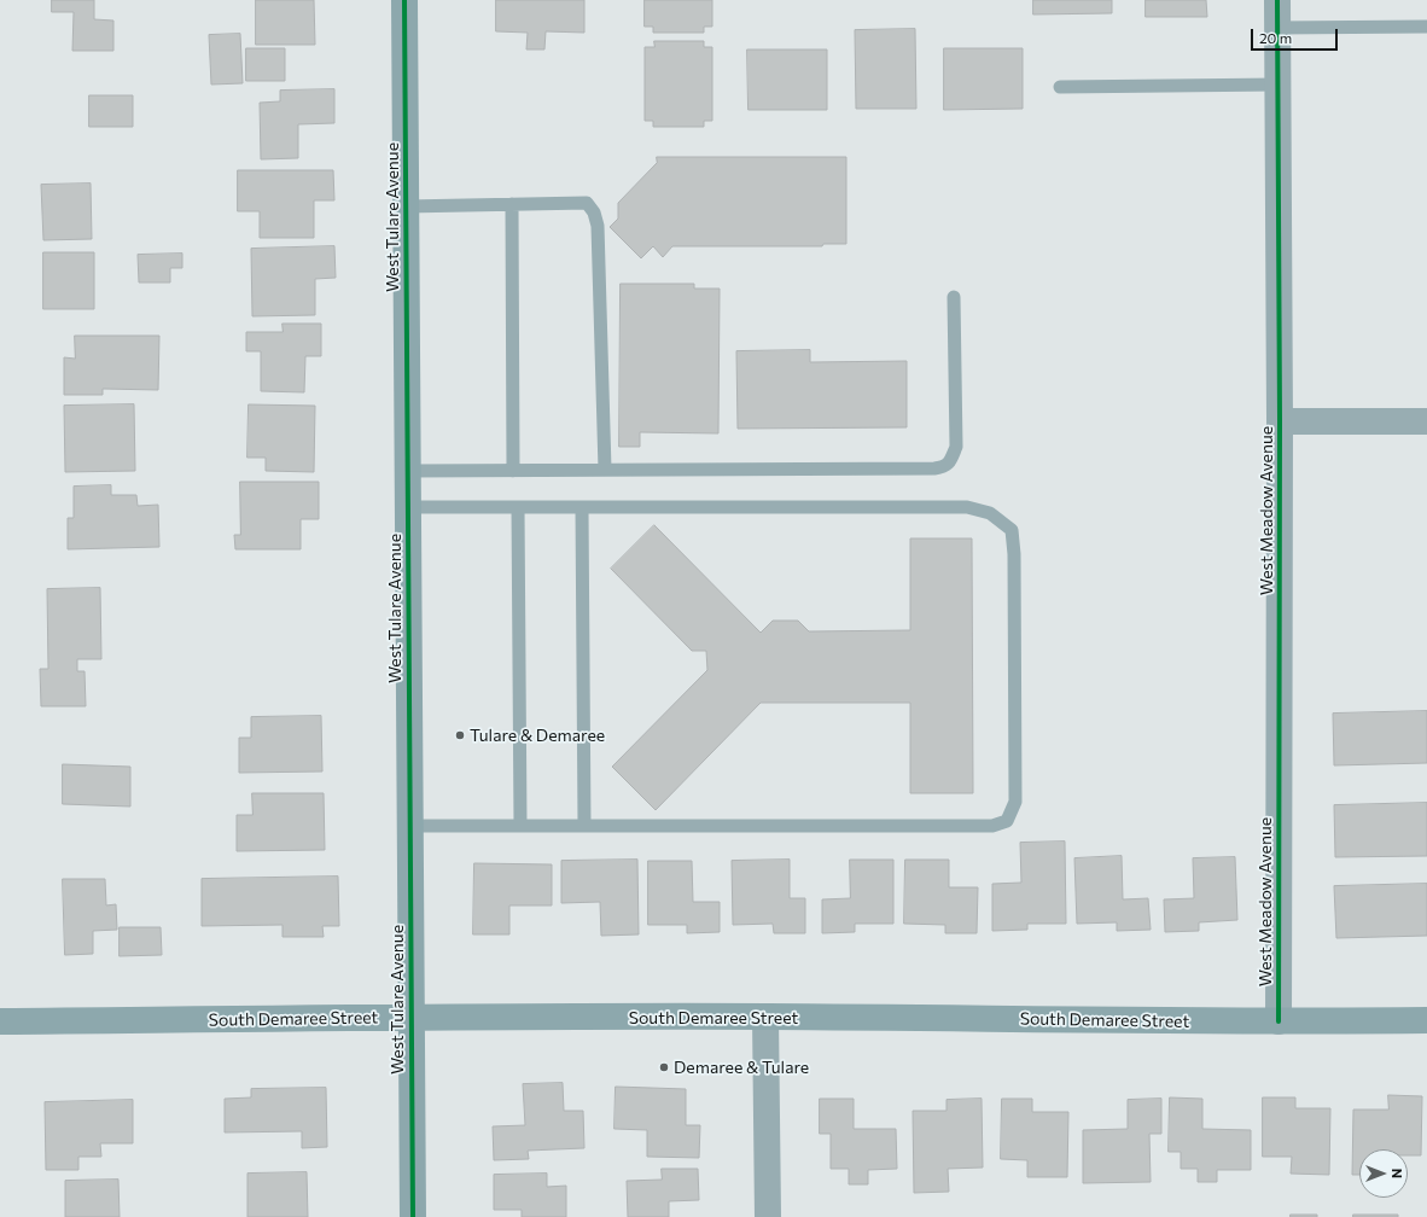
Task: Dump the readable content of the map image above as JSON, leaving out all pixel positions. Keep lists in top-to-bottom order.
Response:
{
  "streets": {
    "main road": ["West Tulare Avenue", "South Demaree Street"],
    "street": ["West Meadow Avenue"]
  },
  "crossings": [
    ["West Tulare Avenue", "South Demaree Street"],
    ["West Meadow Avenue", "South Demaree Street"]
  ],
  "places": ["Tulare & Demaree", "Demaree & Tulare"],
  "scale_bar": "20 m",
  "north": "right"
}
